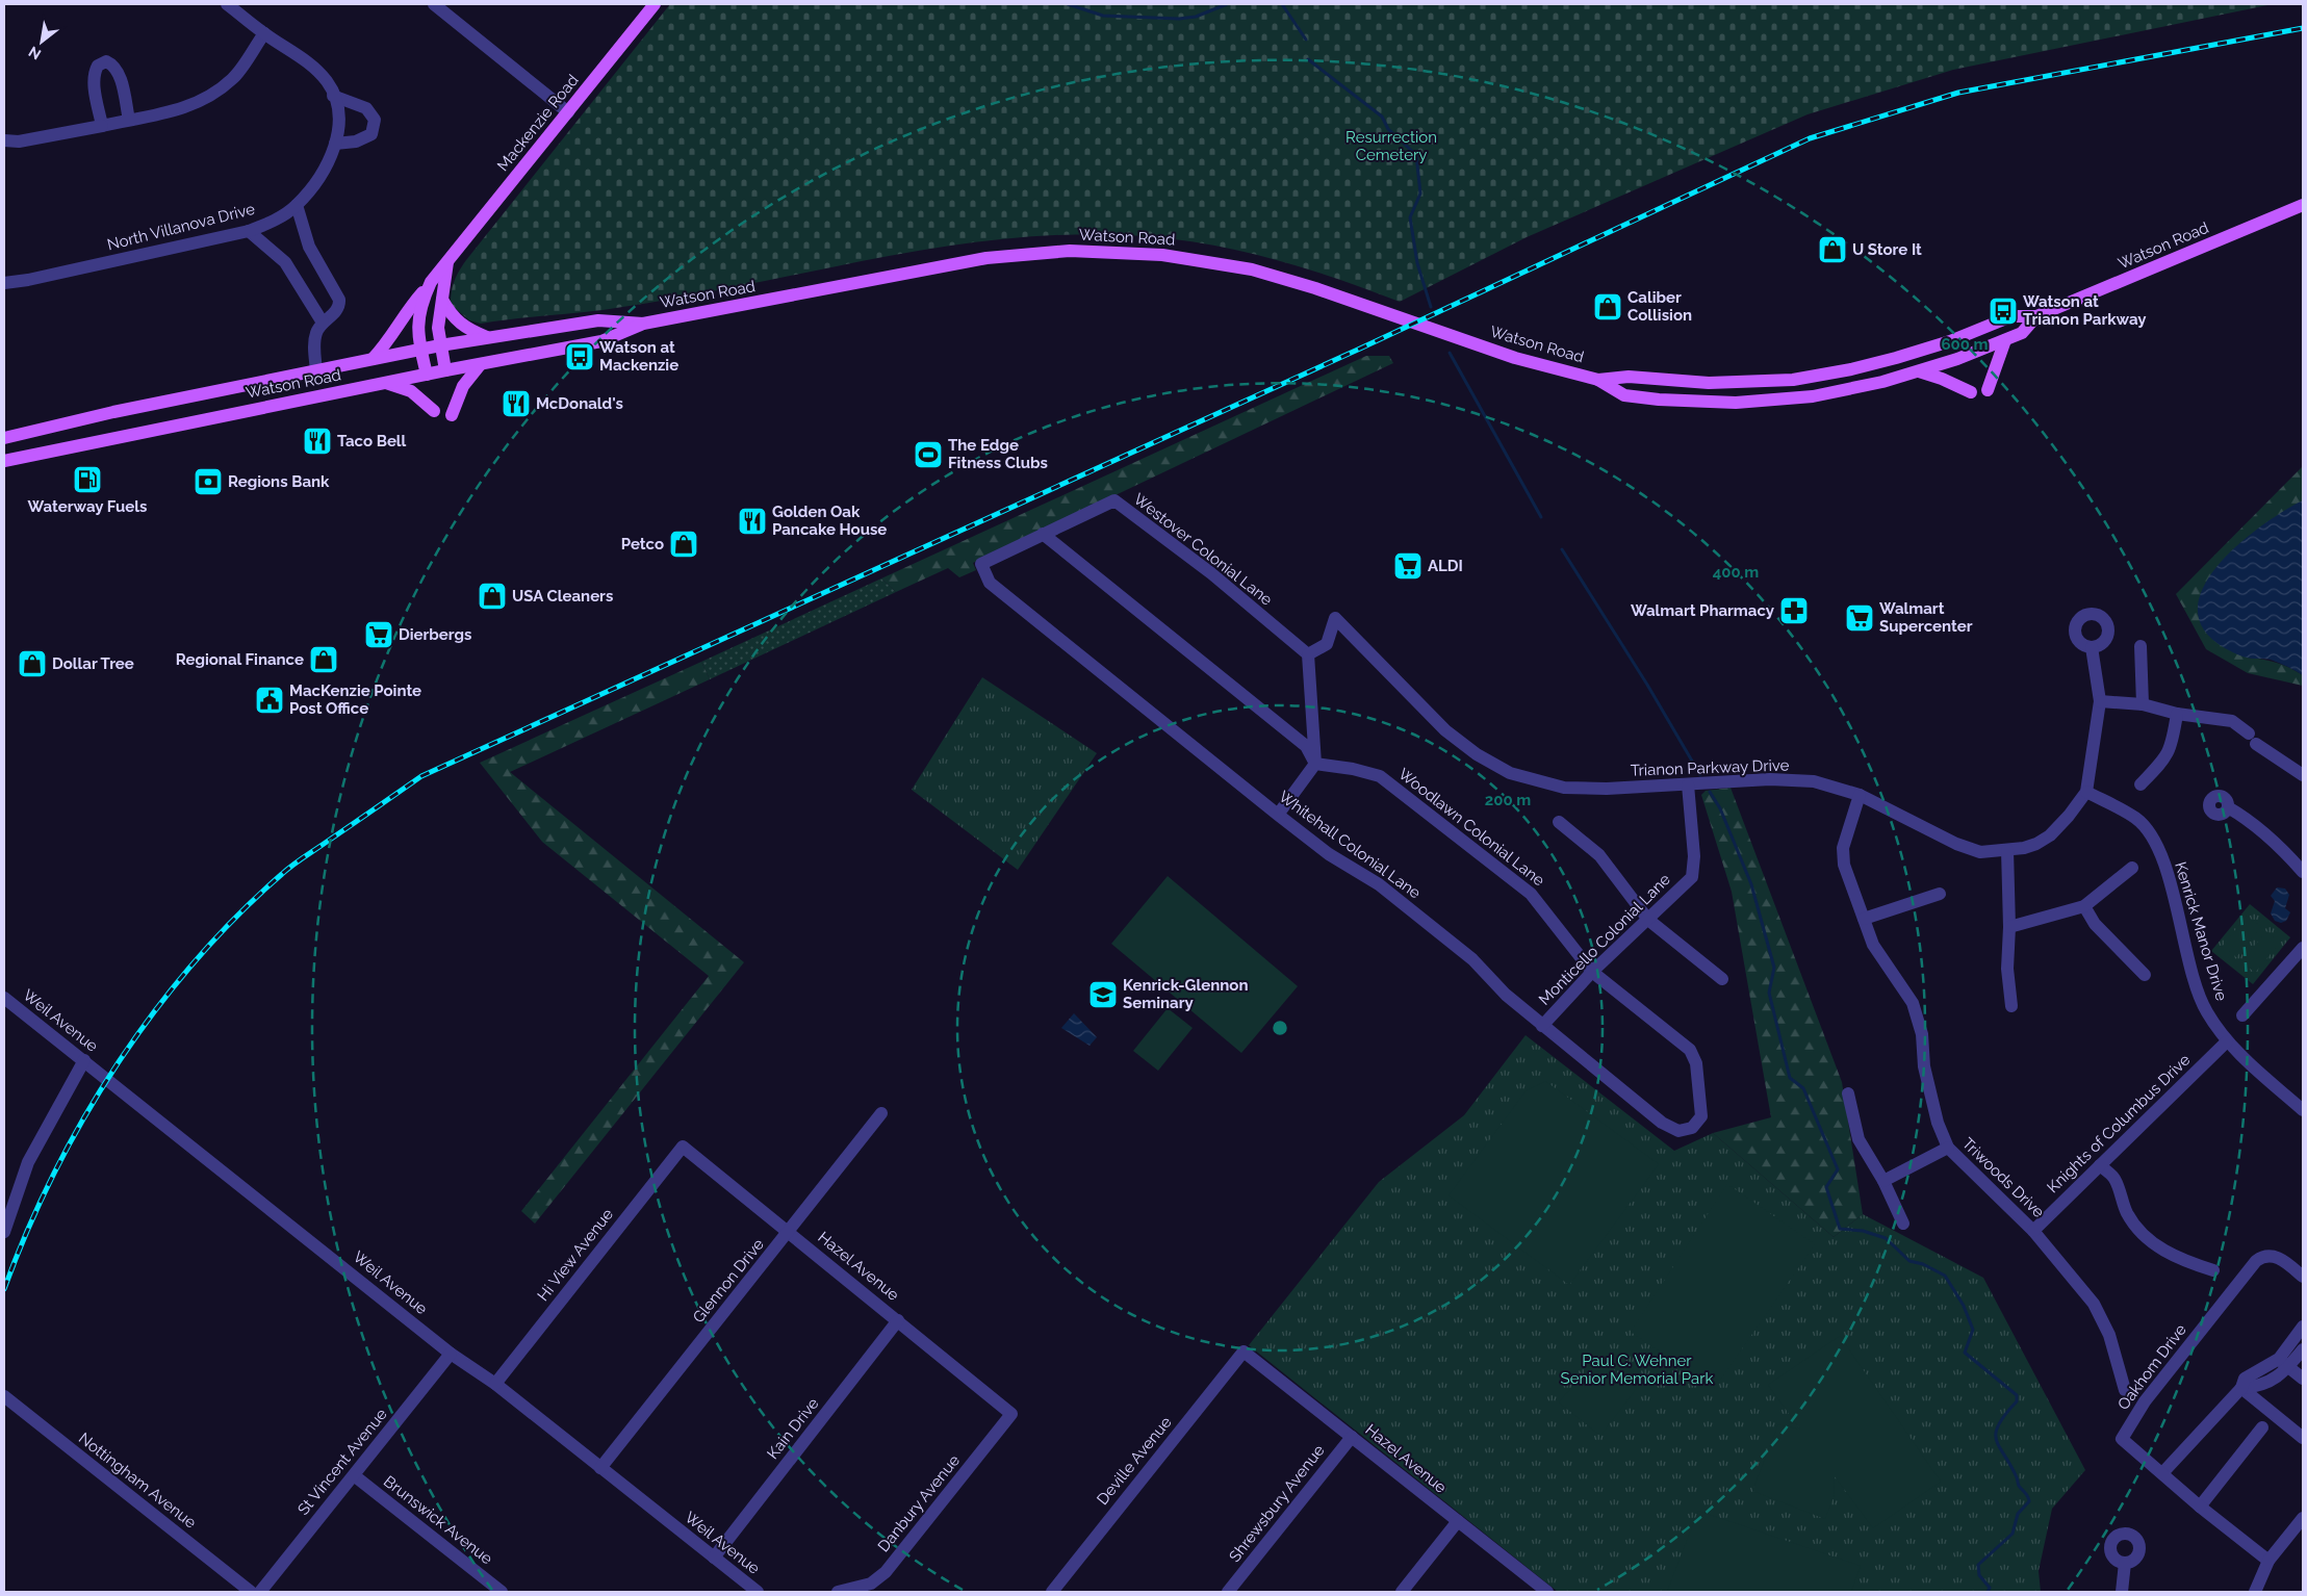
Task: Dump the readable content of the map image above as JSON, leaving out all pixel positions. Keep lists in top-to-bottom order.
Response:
{
  "streets": {
    "main road": ["Mackenzie Road", "Watson Road"],
    "street": [
      "North Villanova Drive",
      "Westover Colonial Lane",
      "Trianon Parkway Drive",
      "Woodlawn Colonial Lane",
      "Whitehall Colonial Lane",
      "Kenrick Manor Drive",
      "Monticello Colonial Lane",
      "Weil Avenue",
      "Knights of Columbus Drive",
      "Triwoods Drive",
      "Hi View Avenue",
      "Hazel Avenue",
      "Glennon Drive",
      "Oakhom Drive",
      "Kain Drive",
      "Deville Avenue",
      "St Vincent Avenue",
      "Nottingham Avenue",
      "Danbury Avenue",
      "Shrewsbury Avenue",
      "Brunswick Avenue"
    ]
  },
  "crossings": [
    ["Mackenzie Road", "Watson Road"],
    ["Westover Colonial Lane", "Trianon Parkway Drive"],
    ["Westover Colonial Lane", "Whitehall Colonial Lane"],
    ["Trianon Parkway Drive", "Kenrick Manor Drive"],
    ["Trianon Parkway Drive", "Monticello Colonial Lane"],
    ["Trianon Parkway Drive", "Triwoods Drive"],
    ["Woodlawn Colonial Lane", "Whitehall Colonial Lane"],
    ["Woodlawn Colonial Lane", "Monticello Colonial Lane"],
    ["Whitehall Colonial Lane", "Monticello Colonial Lane"],
    ["Kenrick Manor Drive", "Knights of Columbus Drive"],
    ["Weil Avenue", "Hi View Avenue"],
    ["Weil Avenue", "Glennon Drive"],
    ["Weil Avenue", "Kain Drive"],
    ["Weil Avenue", "St Vincent Avenue"],
    ["Knights of Columbus Drive", "Triwoods Drive"],
    ["Hi View Avenue", "Hazel Avenue"],
    ["Hazel Avenue", "Glennon Drive"],
    ["Hazel Avenue", "Kain Drive"],
    ["Hazel Avenue", "Deville Avenue"],
    ["Hazel Avenue", "Danbury Avenue"],
    ["Hazel Avenue", "Shrewsbury Avenue"],
    ["St Vincent Avenue", "Brunswick Avenue"]
  ],
  "parks": ["Resurrection Cemetery", "Paul C. Wehner Senior Memorial Park"],
  "places": {
    "shop": [
      "U Store It",
      "Caliber Collision",
      "Petco",
      "USA Cleaners",
      "Regional Finance",
      "Dollar Tree"
    ],
    "bus stop": ["Watson at Trianon Parkway", "Watson at Mackenzie"],
    "restaurant": ["McDonald's", "Taco Bell", "Golden Oak Pancake House"],
    "sports": ["The Edge Fitness Clubs"],
    "fuel station": ["Waterway Fuels"],
    "bank": ["Regions Bank"],
    "supermarket": ["ALDI", "Walmart Supercenter", "Dierbergs"],
    "pharmacy": ["Walmart Pharmacy"],
    "public building": ["MacKenzie Pointe Post Office"],
    "school or university": ["Kenrick-Glennon Seminary"]
  },
  "north": "bottom left",
  "rings": ["600 m", "400 m", "200 m"]
}
